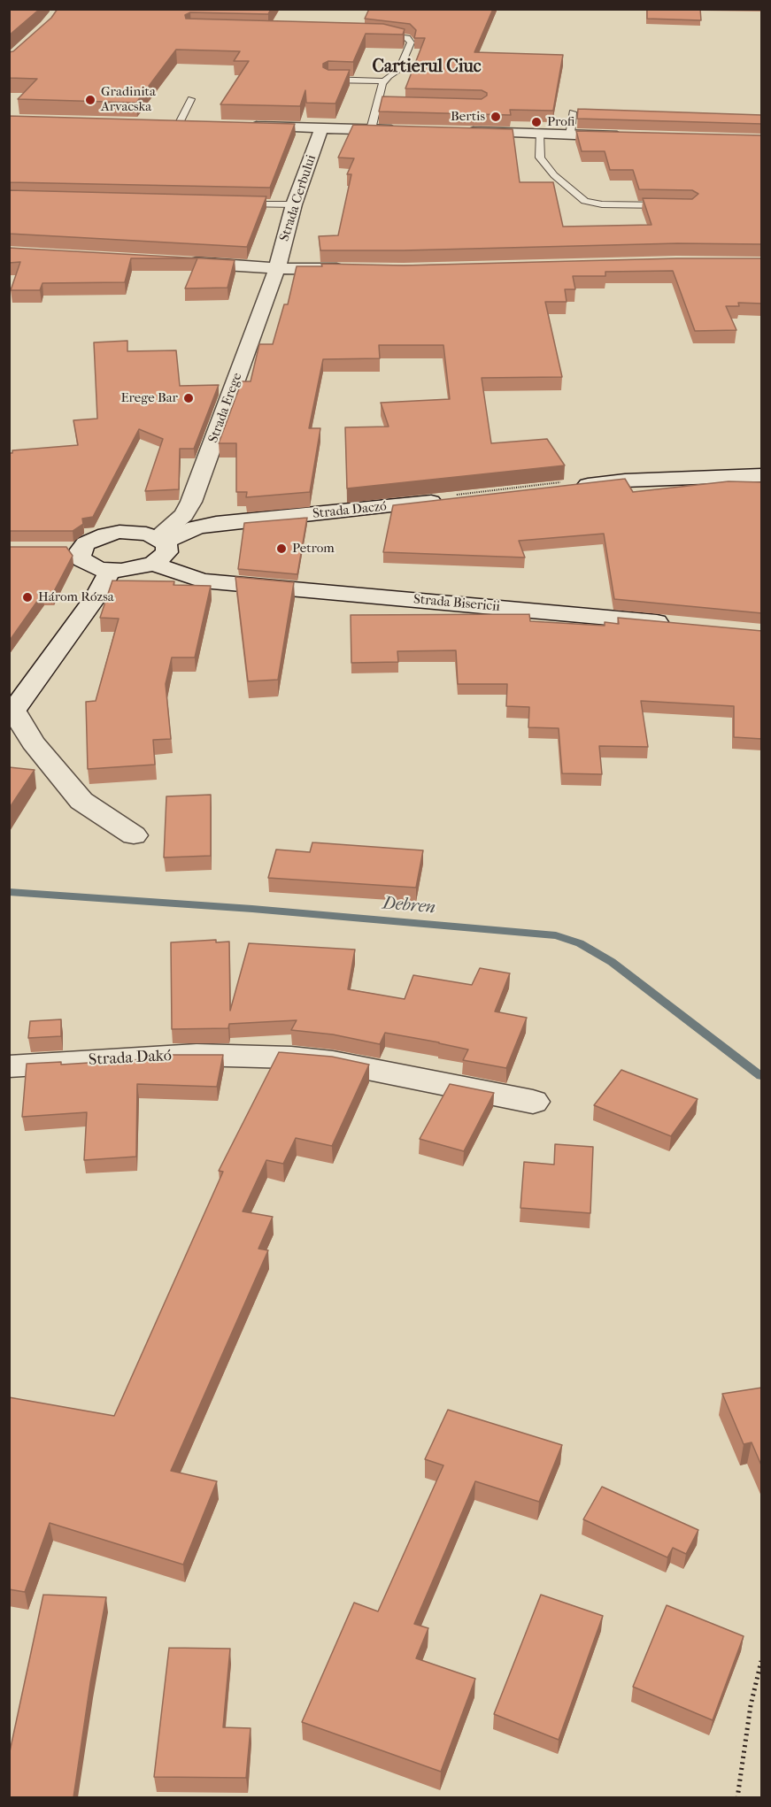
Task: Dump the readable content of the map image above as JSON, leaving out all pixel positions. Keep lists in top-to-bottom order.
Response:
{
  "streets": {
    "street": [
      "Strada Cerbului",
      "Strada Erege",
      "Strada Daczó",
      "Strada Bisericii",
      "Strada Dakó"
    ]
  },
  "crossings": [
    ["Strada Cerbului", "Strada Erege"],
    ["Strada Erege", "Strada Daczó"]
  ],
  "districts": ["Cartierul Ciuc"],
  "water": ["Debren"],
  "places": [
    "Gradinita Arvacska",
    "Bertis",
    "Profi",
    "Erege Bar",
    "Petrom",
    "Három Rózsa"
  ]
}
